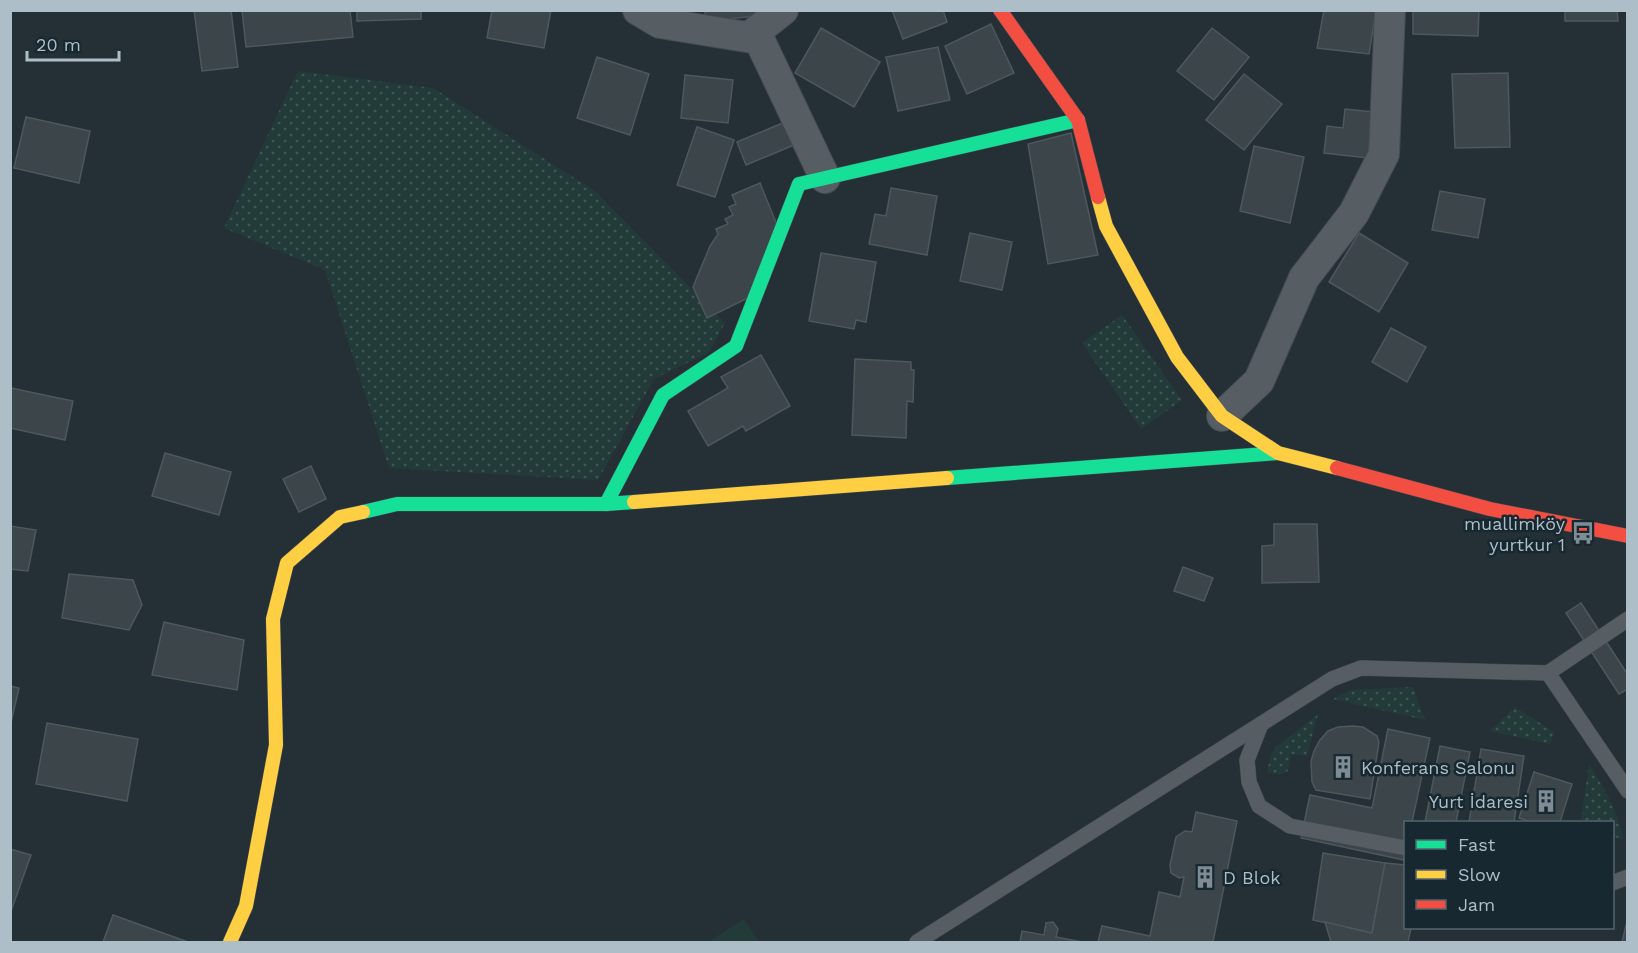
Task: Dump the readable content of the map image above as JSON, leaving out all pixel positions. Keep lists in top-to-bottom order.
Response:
{
  "places": {
    "bus stop": ["muallimköy yurtkur 1"],
    "building": ["Konferans Salonu", "Yurt İdaresi", "D Blok"]
  },
  "legend": ["Fast", "Slow", "Jam"],
  "scale_bar": "20 m"
}
